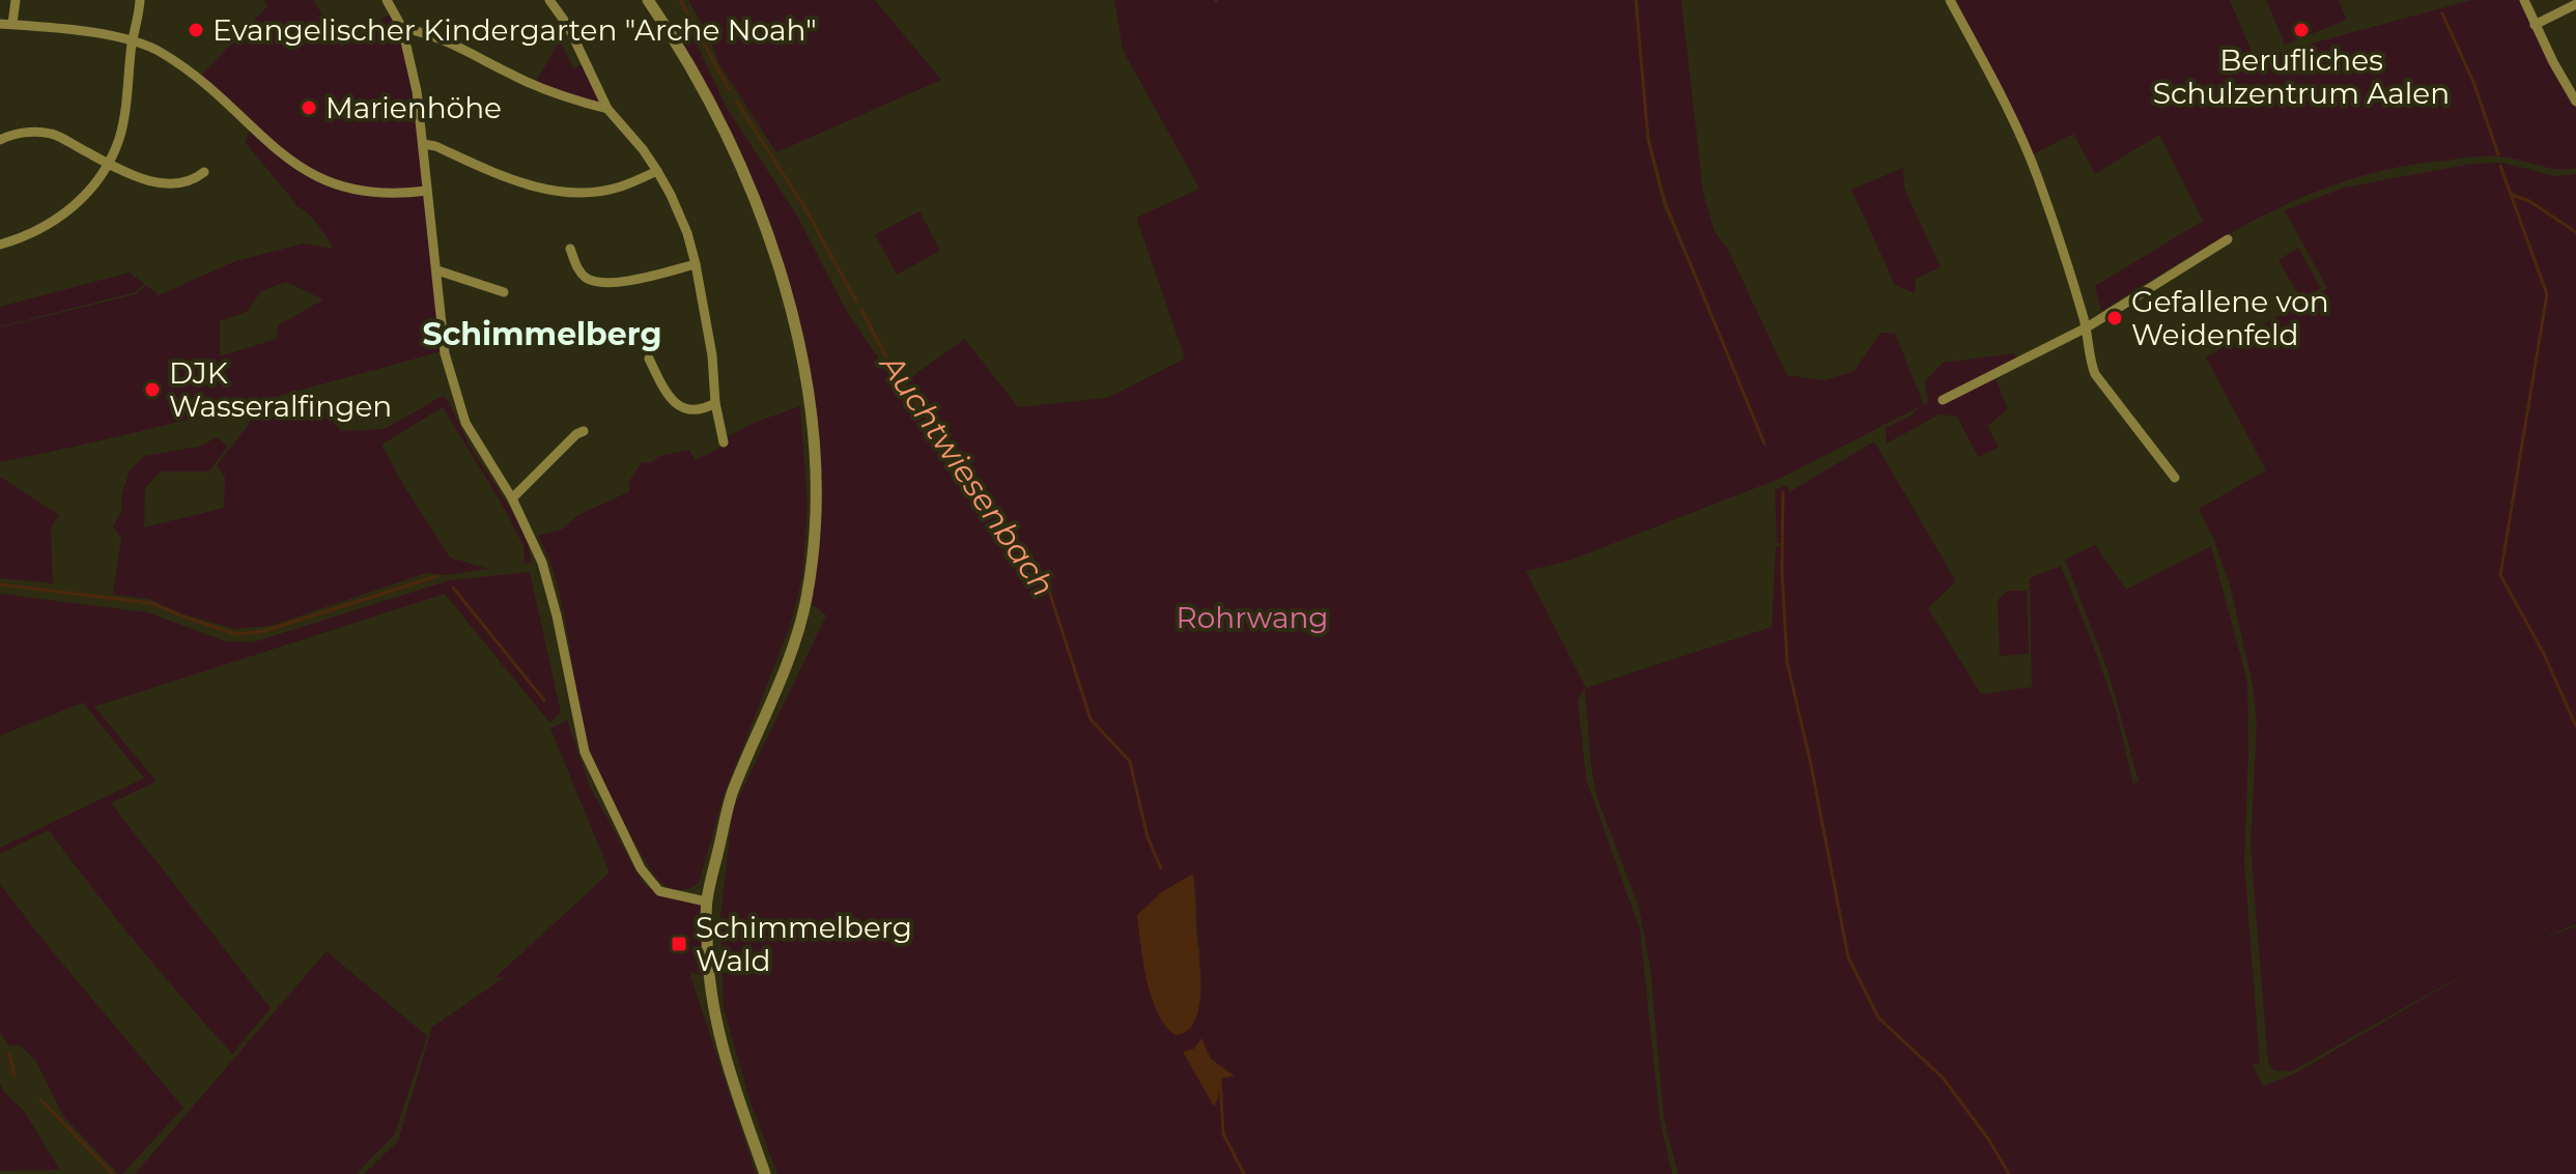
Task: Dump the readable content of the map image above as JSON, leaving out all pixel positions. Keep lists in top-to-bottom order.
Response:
{
  "districts": ["Schimmelberg"],
  "water": ["Auchtwiesenbach"],
  "parks": ["Rohrwang"],
  "places": {
    "other": [
      "Evangelischer Kindergarten \"Arche Noah\"",
      "Berufliches Schulzentrum Aalen",
      "Marienhöhe",
      "Gefallene von Weidenfeld",
      "DJK Wasseralfingen"
    ],
    "transit": ["Schimmelberg Wald"]
  }
}
